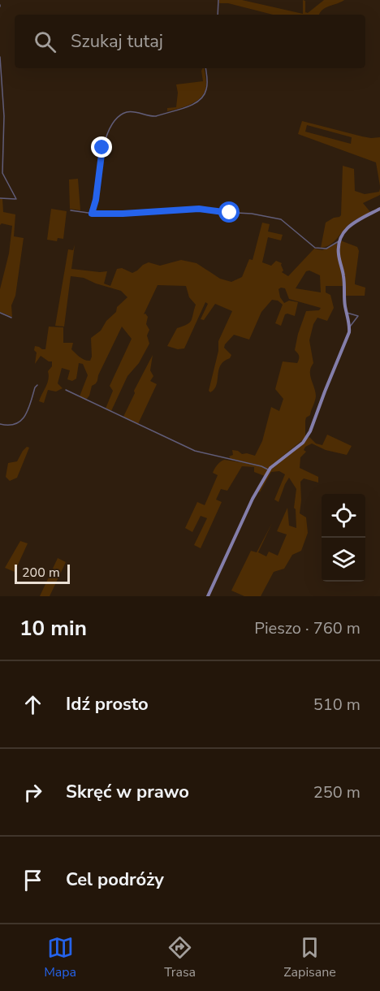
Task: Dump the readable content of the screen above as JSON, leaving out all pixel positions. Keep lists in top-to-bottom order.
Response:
{
  "scale_bar": "200 m",
  "page": {
    "search": "Szukaj tutaj",
    "scale": "200 m",
    "heading": ["10 min", "Pieszo · 760 m"],
    "list": [
      ["Idź prosto", "510 m"],
      ["Skręć w prawo", "250 m"],
      "Cel podróży"
    ],
    "nav": ["Mapa", "Trasa", "Zapisane"]
  }
}
